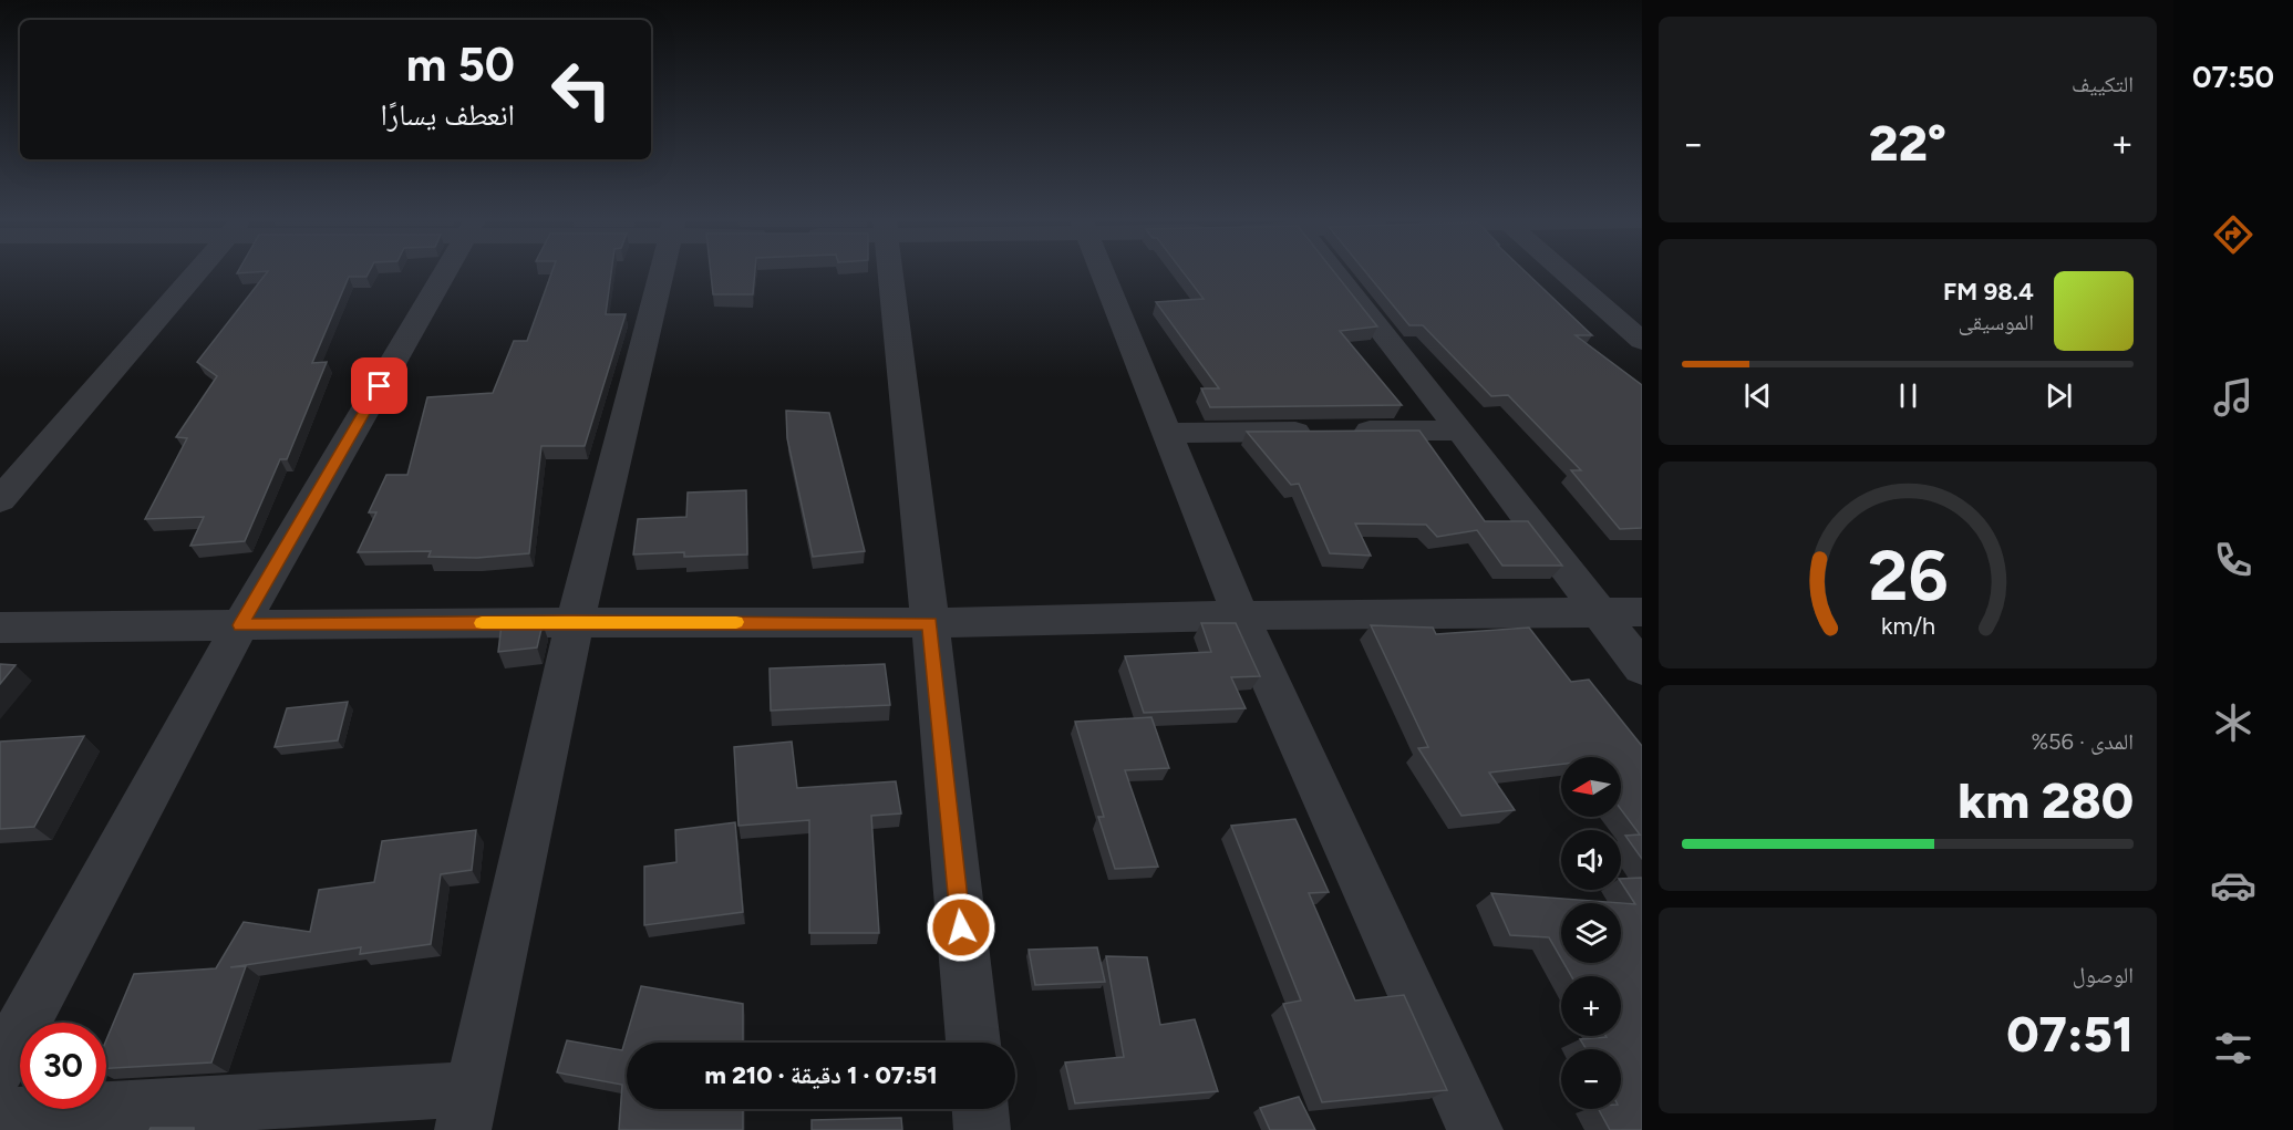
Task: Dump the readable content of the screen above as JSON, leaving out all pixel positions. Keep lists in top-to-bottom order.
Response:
{
  "north": "left",
  "page": {
    "tabs": "07:50",
    "tile": [
      "التكييف",
      ["المدى · 56%", "280 km"],
      ["الوصول", "07:51"]
    ],
    "turn": ["50 m", "انعطف يسارًا"],
    "heat": ["−", "22°", "+"],
    "song": ["98.4 FM", "الموسيقى"],
    "map_buttons": ["+", "−"],
    "limit": "30",
    "trip": "07:51 · 1 دقيقة · 210 m",
    "gauge": ["26", "km/h"]
  }
}
